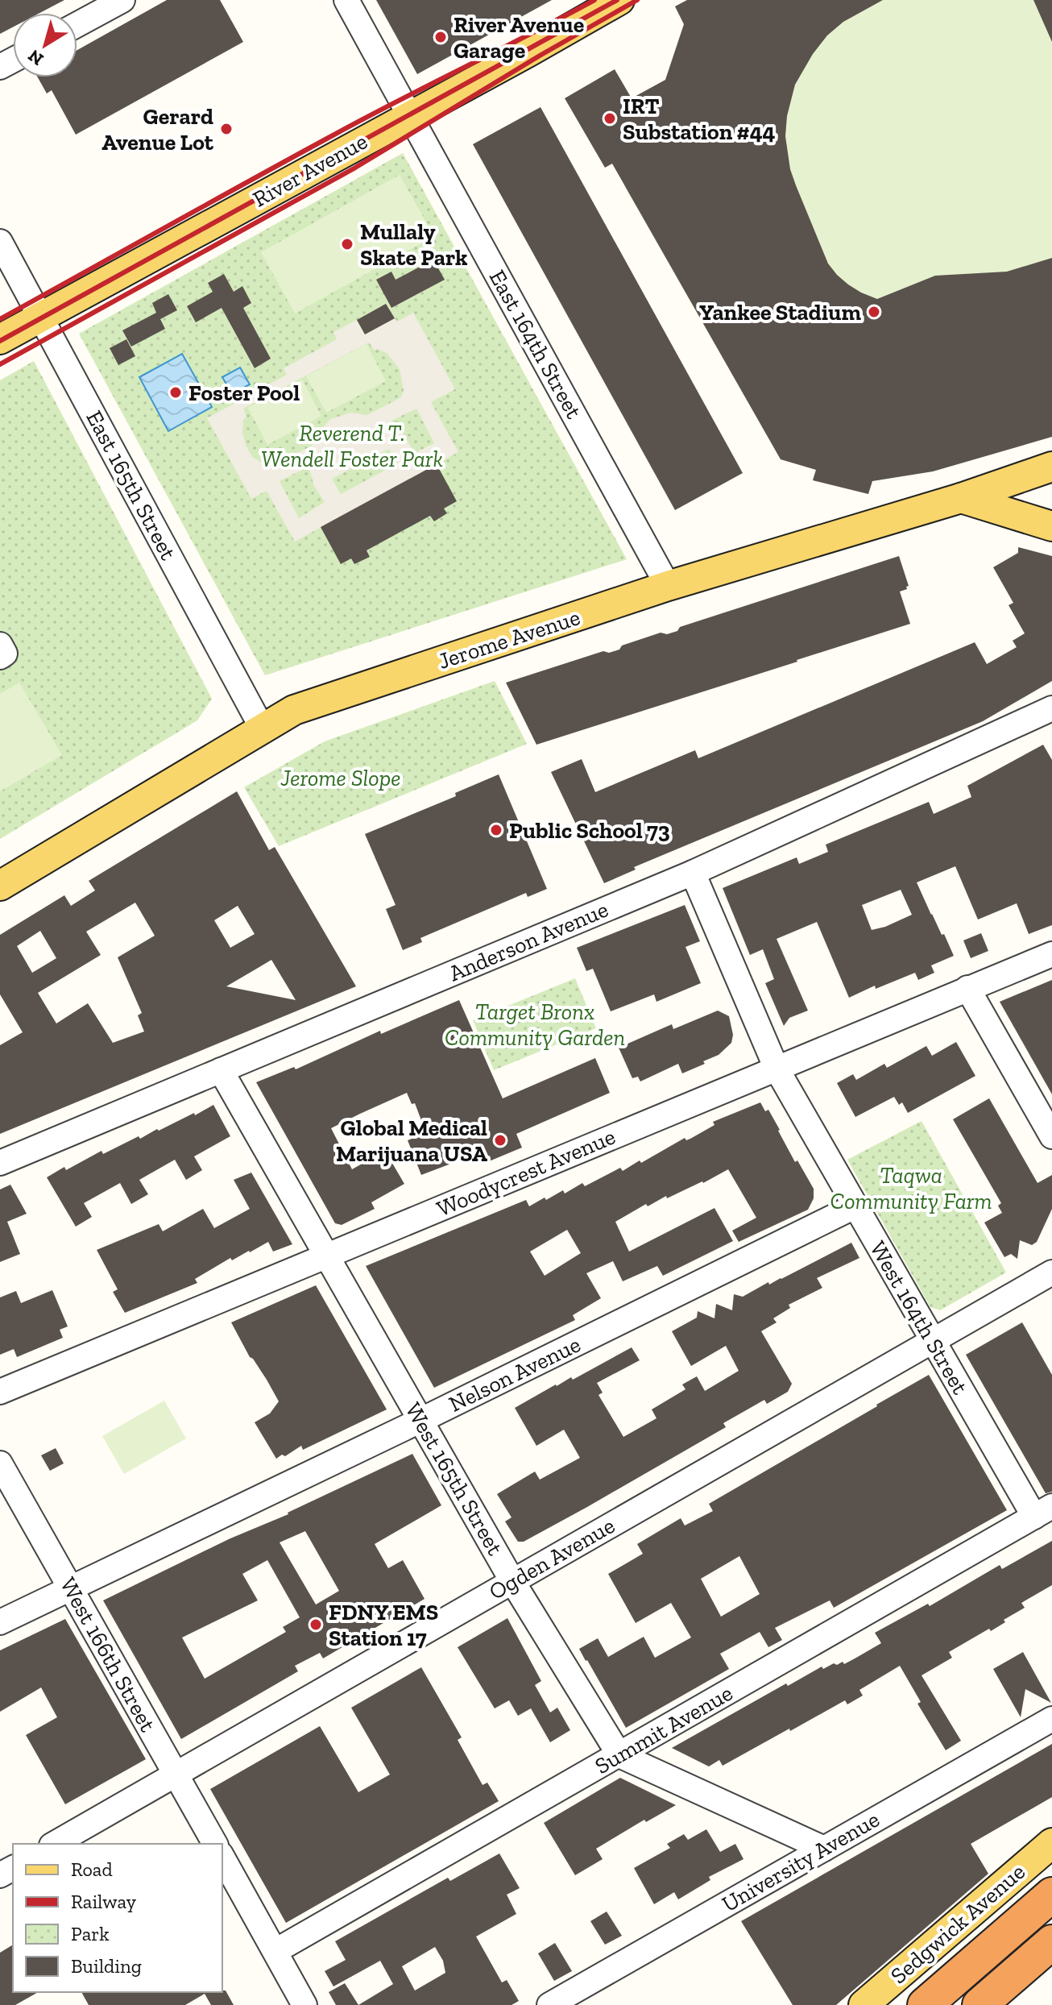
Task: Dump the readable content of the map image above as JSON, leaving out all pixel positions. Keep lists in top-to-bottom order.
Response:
{
  "streets": {
    "main road": ["River Avenue", "Jerome Avenue", "Sedgwick Avenue"],
    "street": [
      "East 164th Street",
      "East 165th Street",
      "Anderson Avenue",
      "Woodycrest Avenue",
      "West 164th Street",
      "Nelson Avenue",
      "West 165th Street",
      "Ogden Avenue",
      "West 166th Street",
      "Summit Avenue",
      "University Avenue"
    ]
  },
  "crossings": [
    ["River Avenue", "East 164th Street"],
    ["River Avenue", "East 165th Street"],
    ["East 164th Street", "Jerome Avenue"],
    ["East 165th Street", "Jerome Avenue"],
    ["Anderson Avenue", "West 164th Street"],
    ["Anderson Avenue", "West 165th Street"],
    ["Woodycrest Avenue", "West 164th Street"],
    ["Woodycrest Avenue", "West 165th Street"],
    ["West 164th Street", "Nelson Avenue"],
    ["West 164th Street", "Ogden Avenue"],
    ["West 164th Street", "Summit Avenue"],
    ["Nelson Avenue", "West 165th Street"],
    ["Nelson Avenue", "West 166th Street"],
    ["West 165th Street", "Ogden Avenue"],
    ["West 165th Street", "Summit Avenue"],
    ["Ogden Avenue", "West 166th Street"]
  ],
  "parks": [
    "Reverend T. Wendell Foster Park",
    "Jerome Slope",
    "Target Bronx Community Garden",
    "Taqwa Community Farm"
  ],
  "places": [
    "River Avenue Garage",
    "IRT Substation #44",
    "Gerard Avenue Lot",
    "Mullaly Skate Park",
    "Yankee Stadium",
    "Foster Pool",
    "Public School 73",
    "Global Medical Marijuana USA",
    "FDNY EMS Station 17"
  ],
  "legend": [
    "Road",
    "Railway",
    "Park",
    "Building"
  ],
  "north": "bottom left"
}
